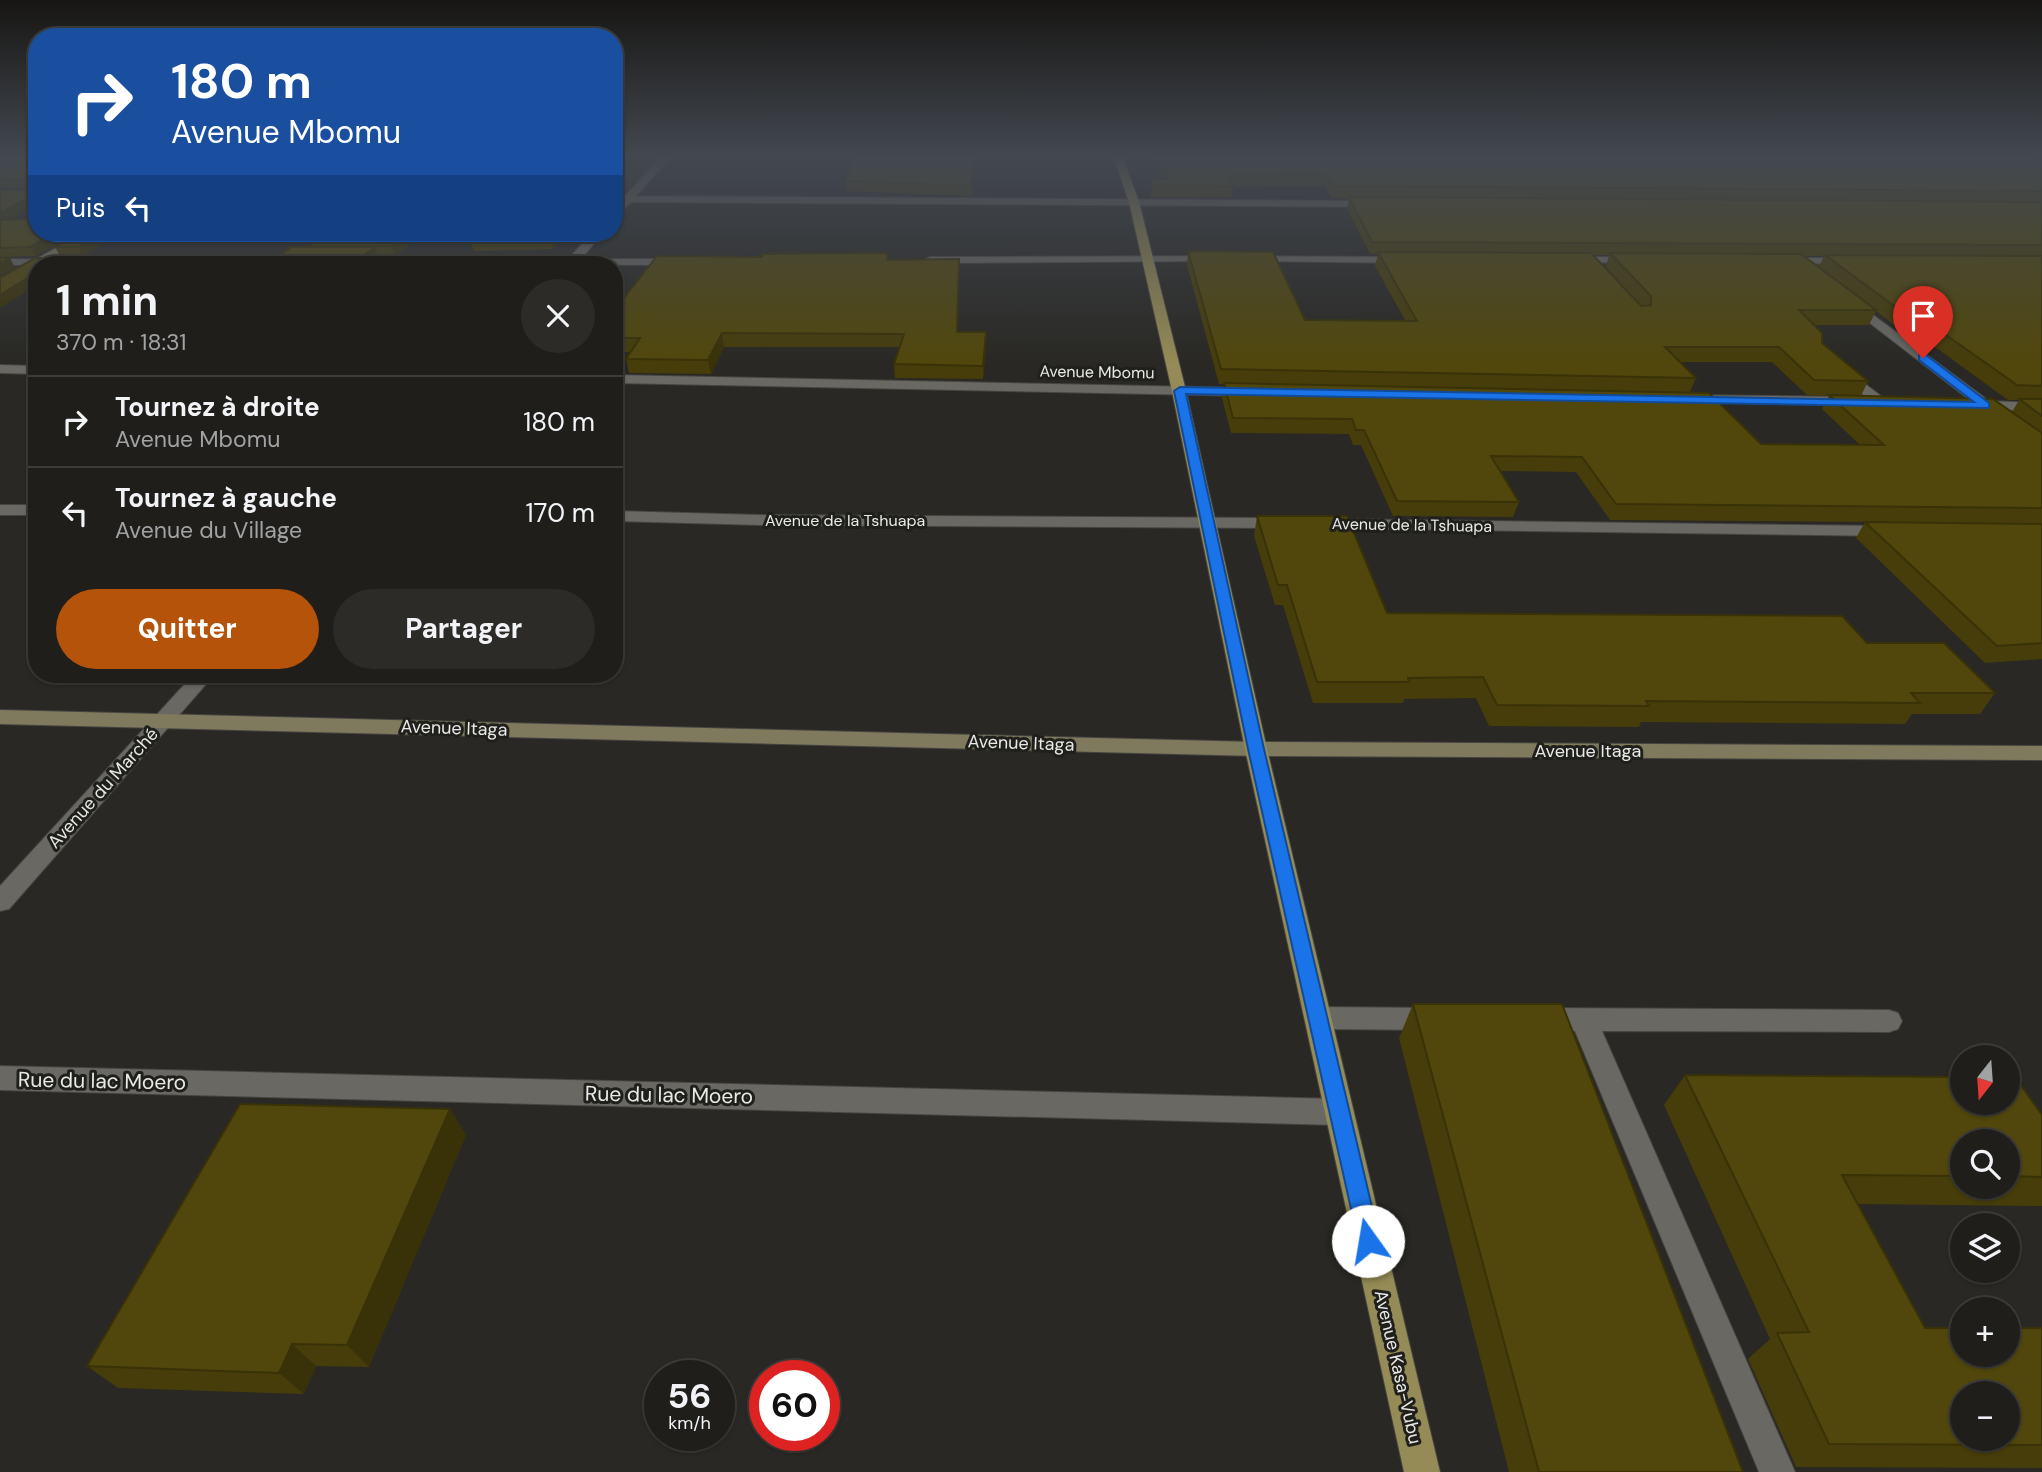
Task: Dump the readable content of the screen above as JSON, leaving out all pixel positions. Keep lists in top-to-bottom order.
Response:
{
  "streets": {
    "main road": ["Avenue Kasa-Vubu"],
    "street": [
      "Avenue Mbomu",
      "Avenue de la Tshuapa",
      "Avenue Itaga",
      "Avenue du Marché",
      "Rue du lac Moero"
    ]
  },
  "crossings": [
    ["Avenue Mbomu", "Avenue Kasa-Vubu"],
    ["Avenue de la Tshuapa", "Avenue Kasa-Vubu"],
    ["Avenue Itaga", "Avenue du Marché"],
    ["Avenue Itaga", "Avenue Kasa-Vubu"],
    ["Rue du lac Moero", "Avenue Kasa-Vubu"]
  ],
  "north": "bottom",
  "page": {
    "turn": ["180 m", "Avenue Mbomu"],
    "then": "Puis",
    "heading": ["1 min", "370 m · 18:31"],
    "list": [
      {
        "name": "Tournez à droite",
        "note": "Avenue Mbomu",
        "value": "180 m"
      },
      {
        "name": "Tournez à gauche",
        "note": "Avenue du Village",
        "value": "170 m"
      }
    ],
    "buttons": ["Quitter", "Partager"],
    "map_buttons": ["+", "−"],
    "speed": "56 km/h",
    "limit": "60"
  }
}
